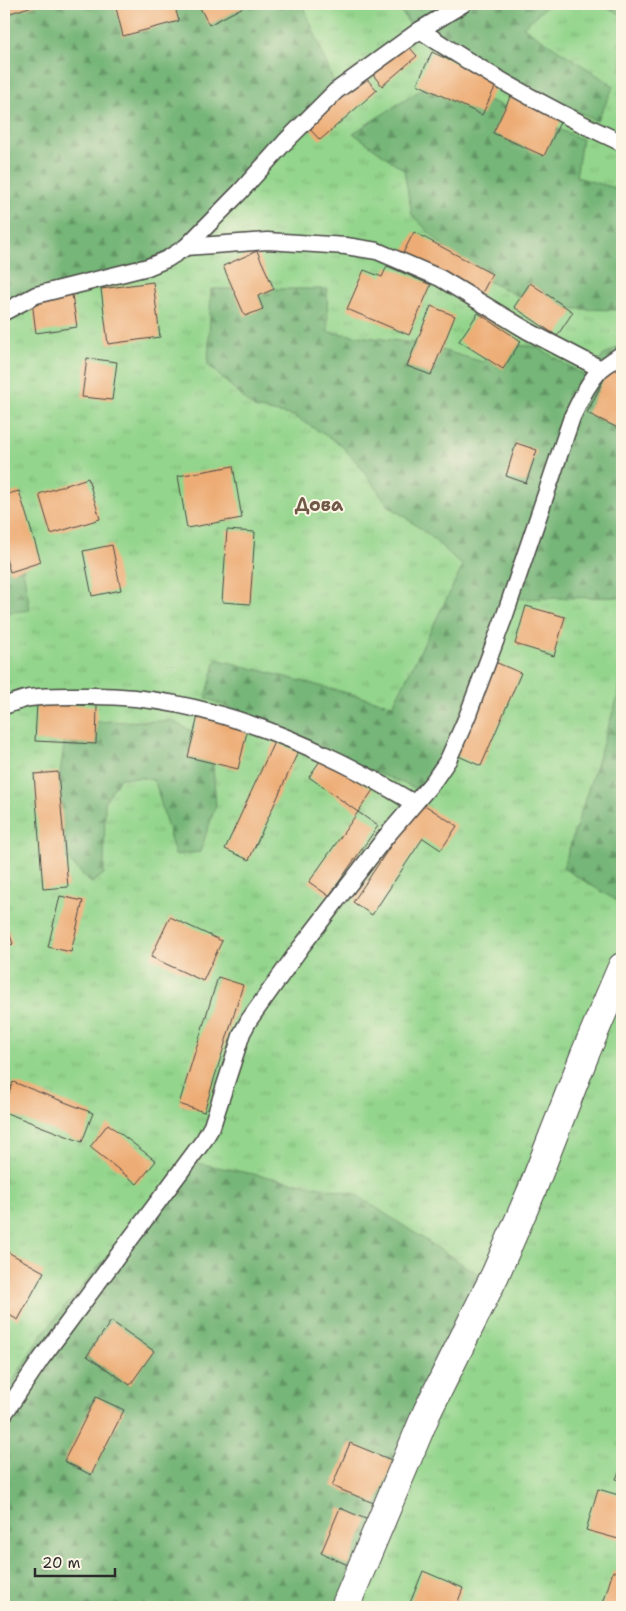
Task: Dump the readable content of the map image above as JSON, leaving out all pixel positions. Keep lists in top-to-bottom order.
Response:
{
  "districts": ["Дова"],
  "scale_bar": "20 m"
}
